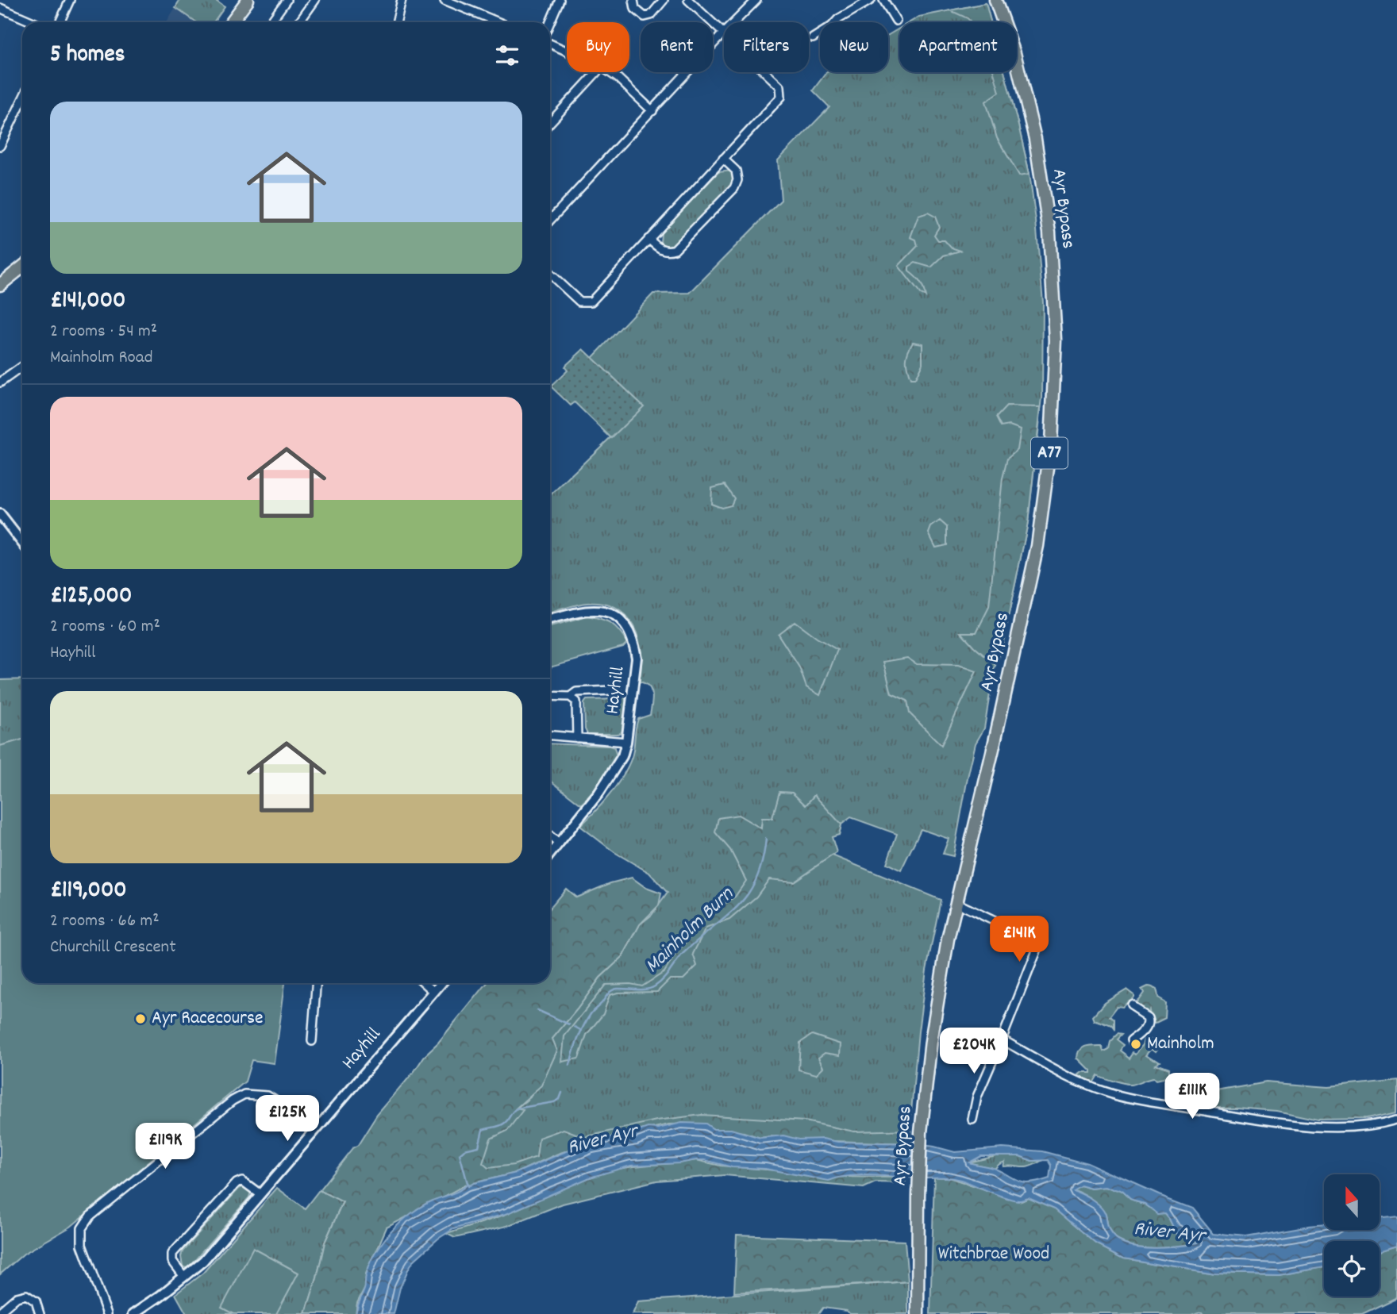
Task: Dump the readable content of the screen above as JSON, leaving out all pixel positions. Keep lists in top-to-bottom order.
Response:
{
  "streets": {
    "main road": ["Ayr Bypass", "A77"],
    "street": ["Hayhill"]
  },
  "water": ["Mainholm Burn", "River Ayr"],
  "parks": ["Witchbrae Wood"],
  "places": ["Ayr Racecourse", "Mainholm"],
  "north": "top",
  "page": {
    "chip": [
      "Buy",
      "Rent",
      "Filters",
      "New",
      "Apartment"
    ],
    "heading": "5 homes",
    "list": [
      {
        "name": "£141,000",
        "note": "2 rooms · 54 m² · Mainholm Road"
      },
      {
        "name": "£125,000",
        "note": "2 rooms · 60 m² · Hayhill"
      },
      {
        "name": "£119,000",
        "note": "2 rooms · 66 m² · Churchill Crescent"
      }
    ],
    "price": [
      "£141K",
      "£204K",
      "£111K",
      "£125K",
      "£119K"
    ]
  }
}
